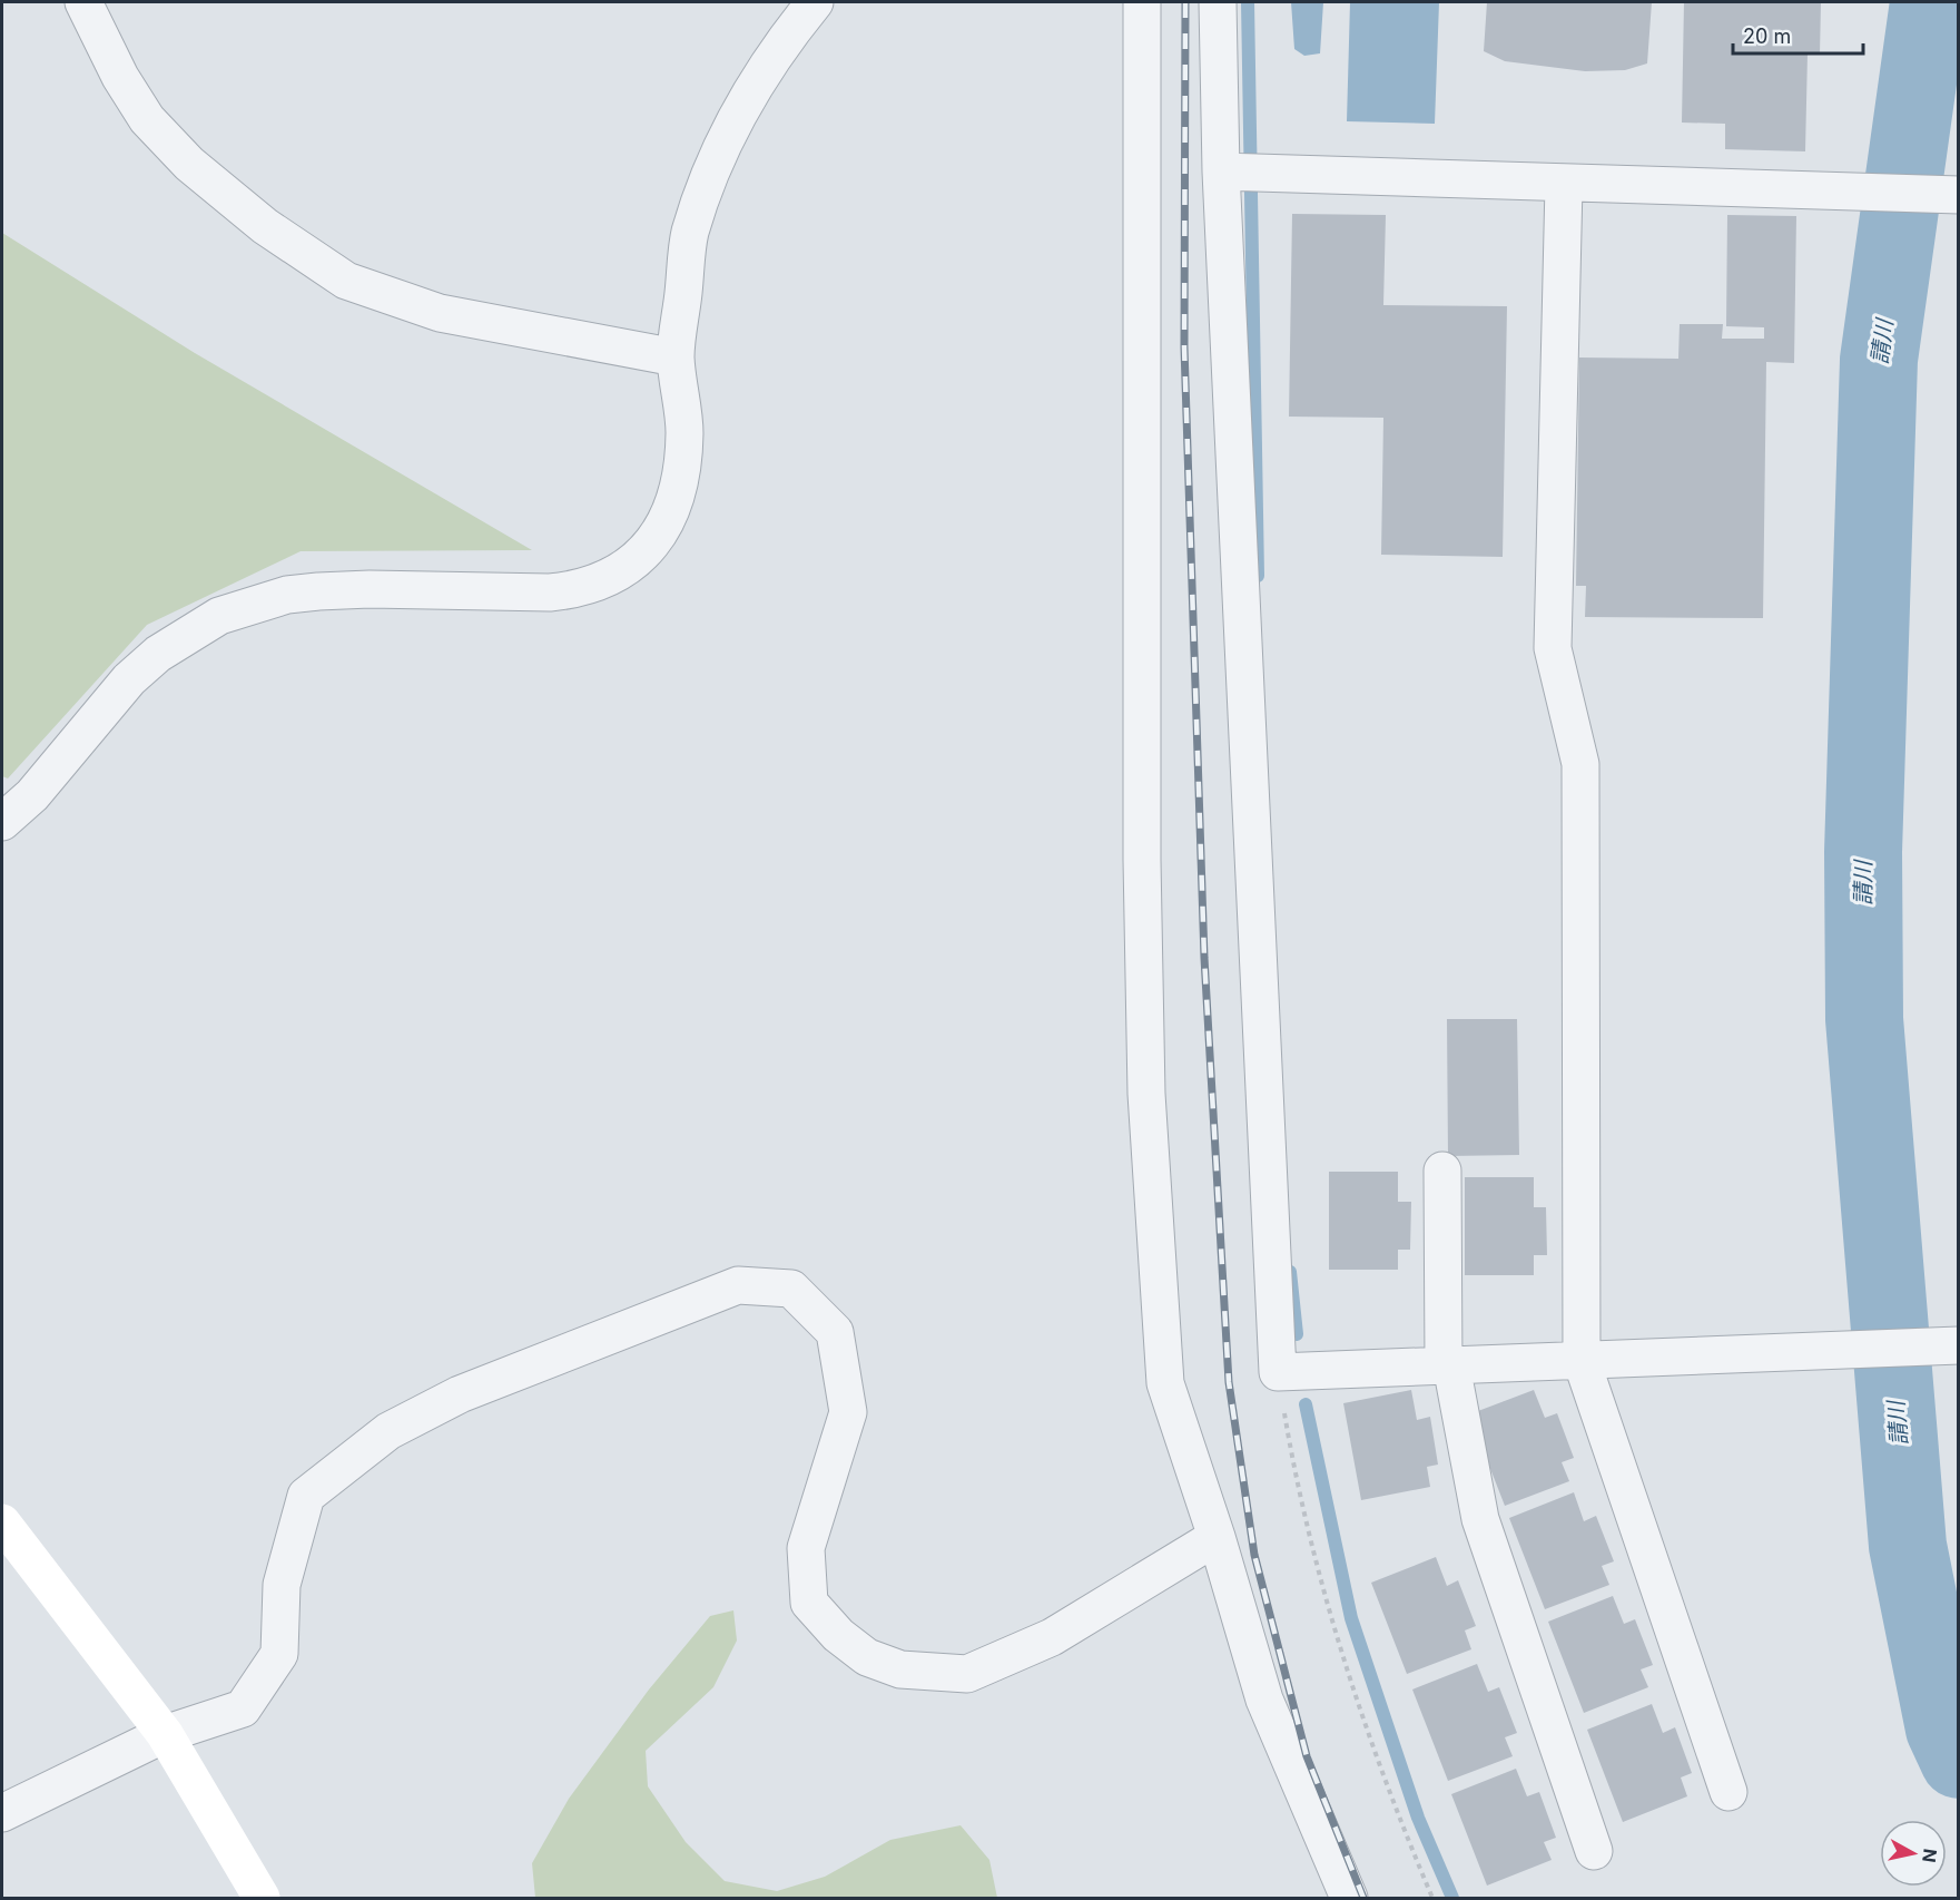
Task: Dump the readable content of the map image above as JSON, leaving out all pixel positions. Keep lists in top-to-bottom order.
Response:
{
  "water": ["請川"],
  "scale_bar": "20 m",
  "north": "right"
}
